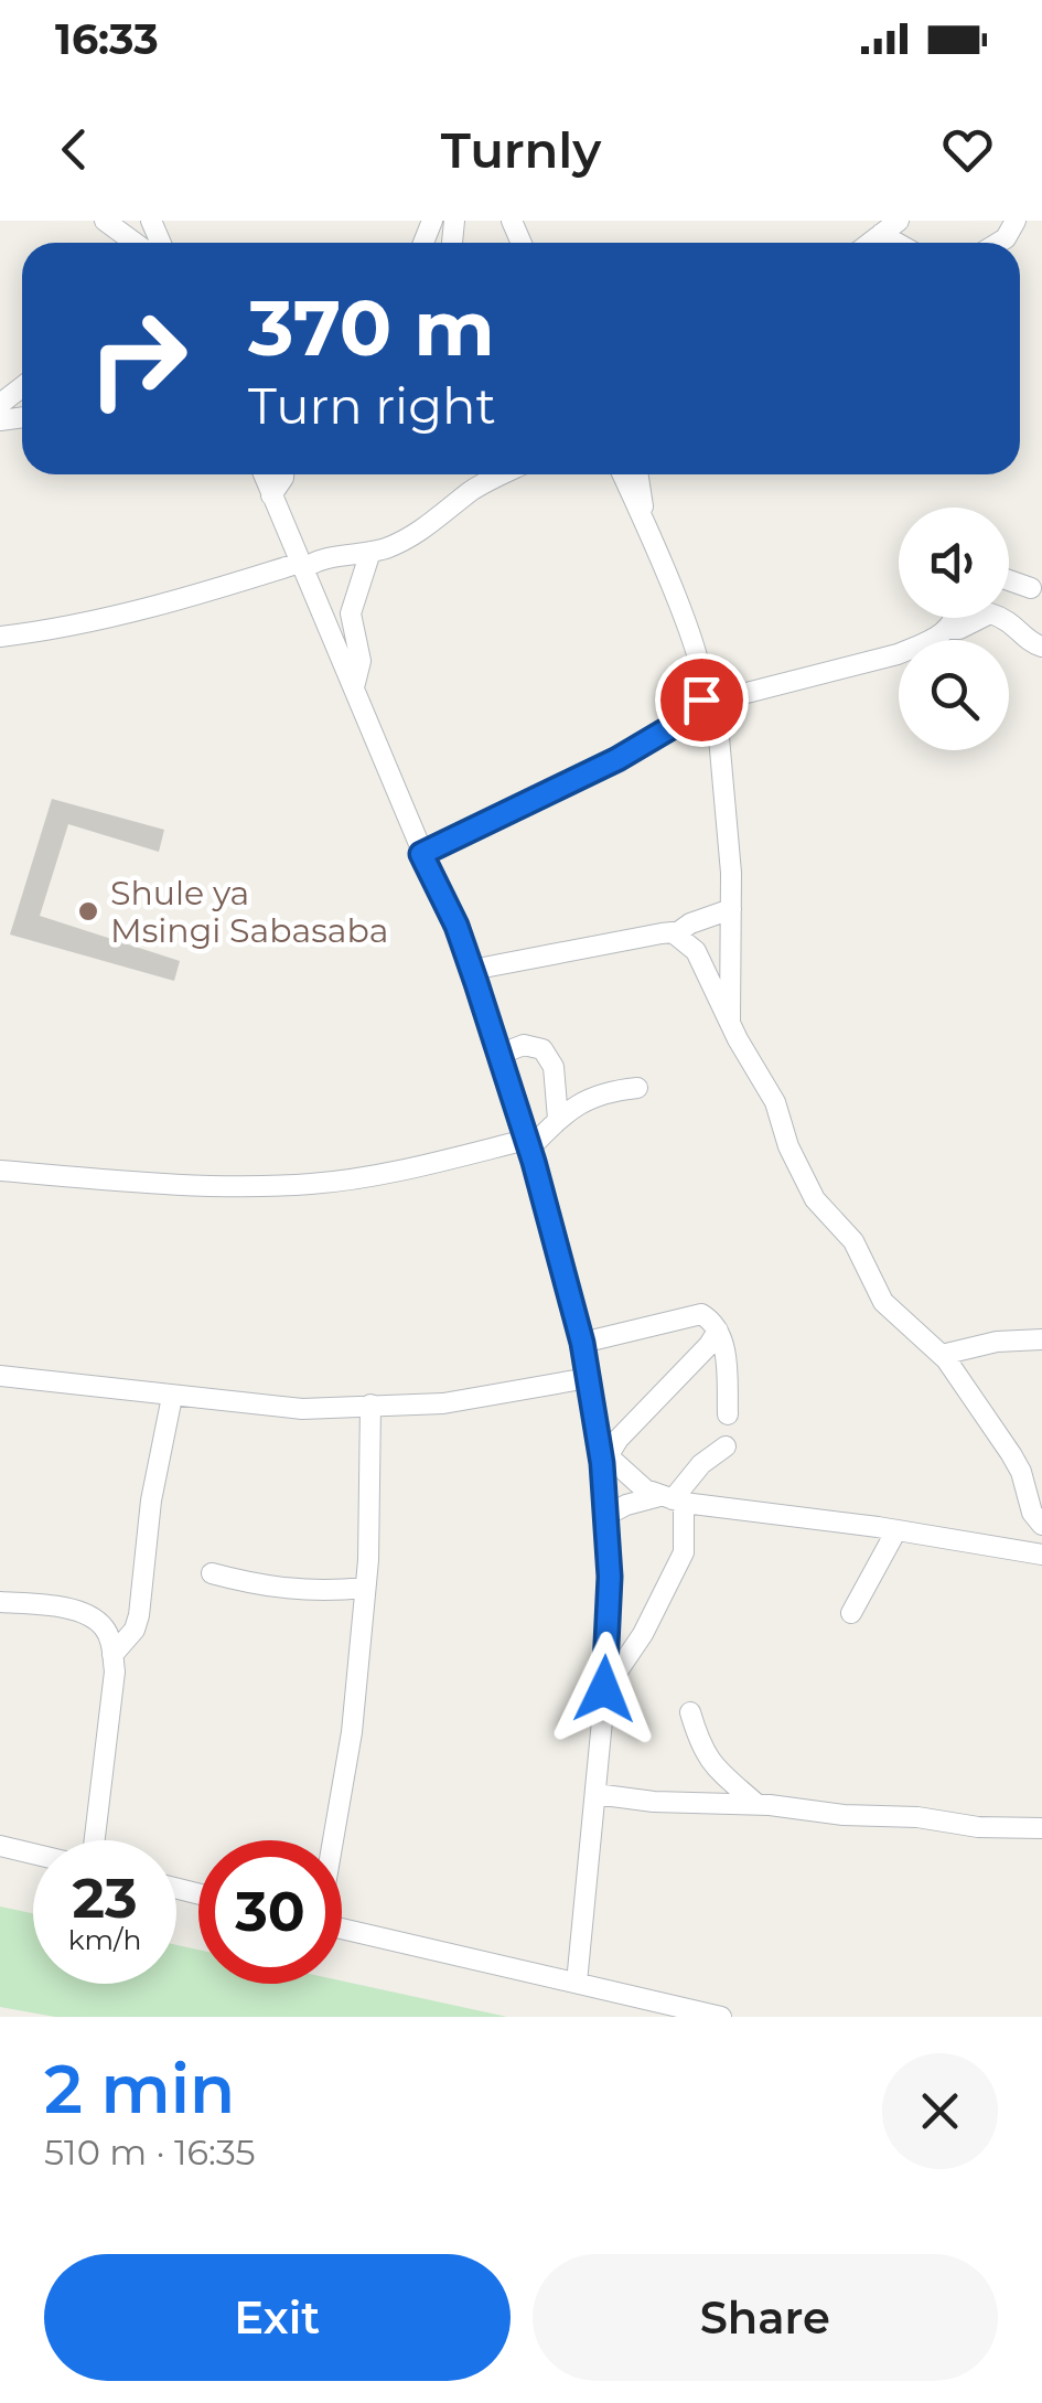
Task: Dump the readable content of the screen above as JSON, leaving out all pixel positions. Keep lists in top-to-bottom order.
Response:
{
  "places": ["Shule ya Msingi Sabasaba"],
  "page": {
    "status": "16:33",
    "header": "Turnly",
    "turn": ["370 m", "Turn right"],
    "speed": "23 km/h",
    "limit": "30",
    "heading": ["2 min", "510 m · 16:35"],
    "buttons": ["Exit", "Share"]
  }
}
